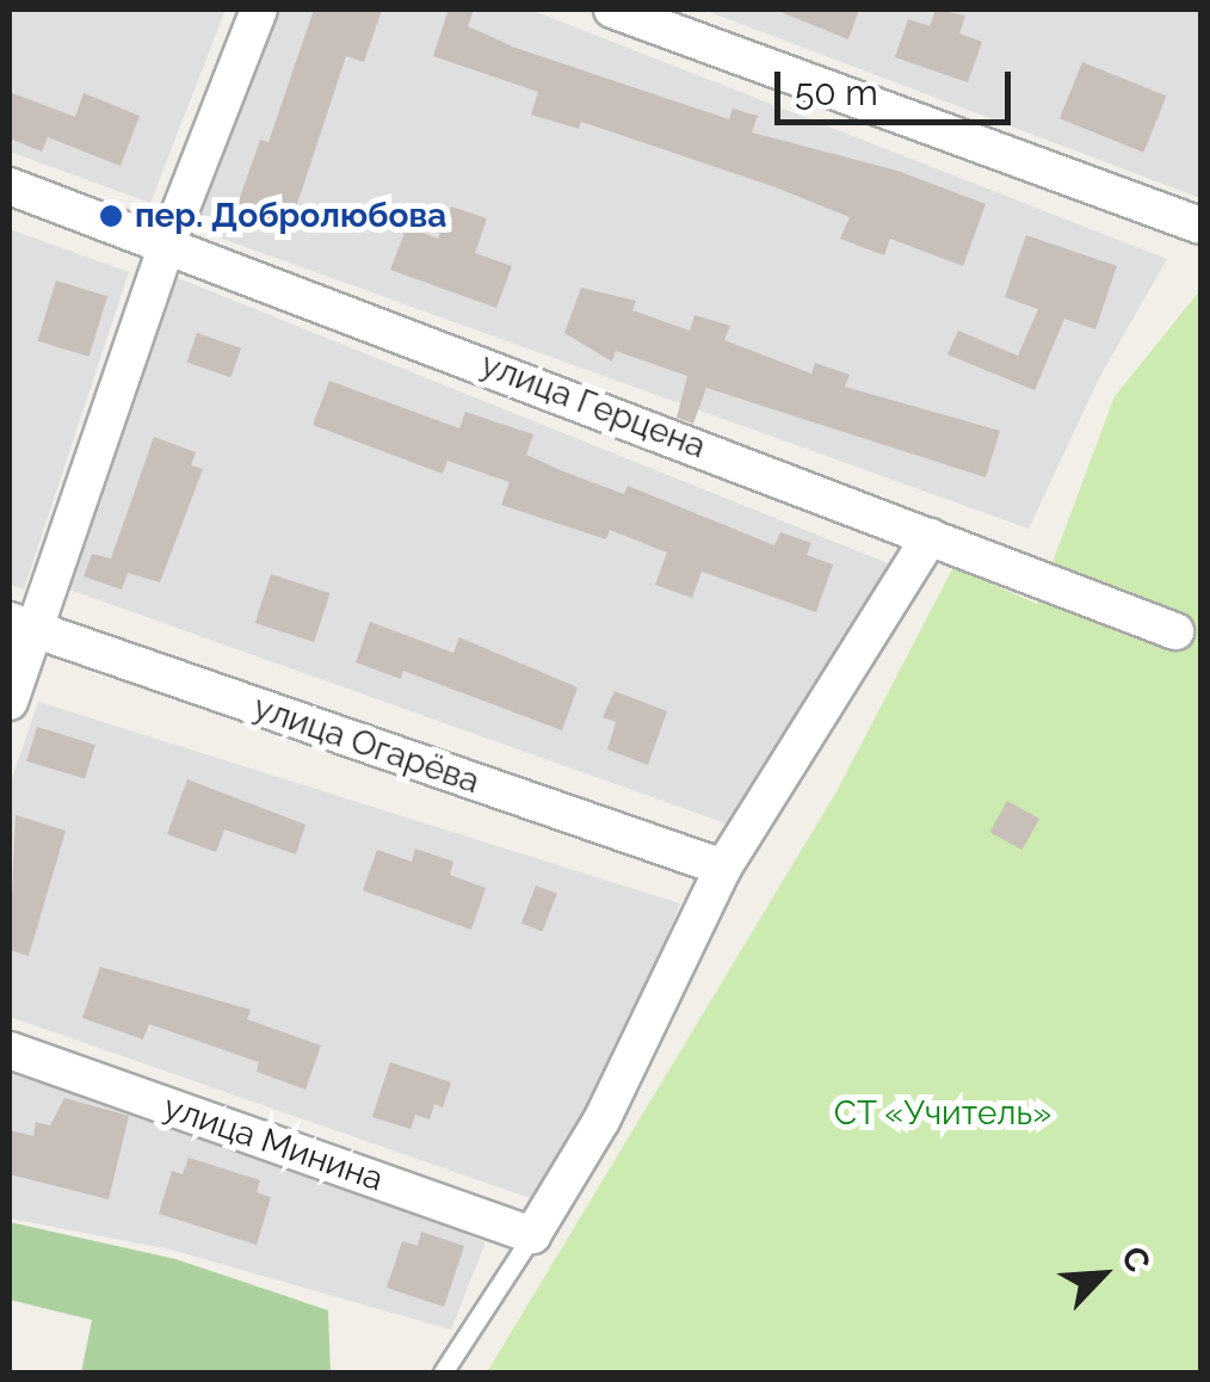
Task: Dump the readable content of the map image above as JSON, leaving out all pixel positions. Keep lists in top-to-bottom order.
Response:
{
  "streets": {
    "street": ["улица Герцена", "улица Огарёва", "улица Минина"]
  },
  "parks": ["СТ «Учитель»"],
  "places": ["пер. Добролюбова"],
  "scale_bar": "50 m",
  "north": "top right"
}
